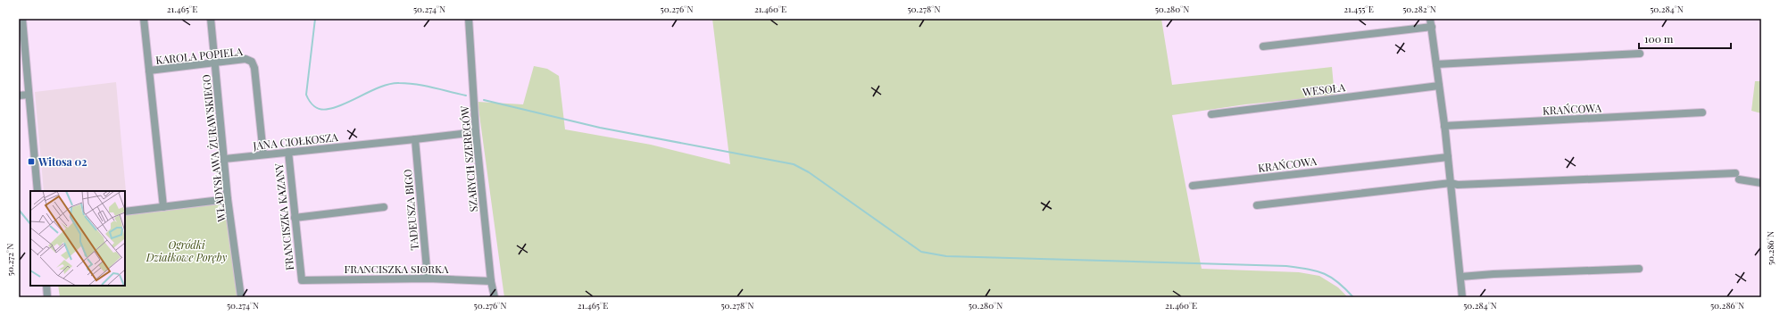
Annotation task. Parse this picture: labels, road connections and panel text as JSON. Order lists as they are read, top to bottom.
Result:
{
  "streets": {
    "street": [
      "KAROLA POPIELA",
      "WESOŁA",
      "KRAŃCOWA",
      "JANA CIOŁKOSZA",
      "WŁADYSŁAWA ŻURAWSKIEGO",
      "SZARYCH SZEREGÓW",
      "TADEUSZA BIGO",
      "FRANCISZKA KAZANY",
      "FRANCISZKA SIORKA"
    ]
  },
  "crossings": [
    ["KAROLA POPIELA", "JANA CIOŁKOSZA"],
    ["KAROLA POPIELA", "WŁADYSŁAWA ŻURAWSKIEGO"],
    ["JANA CIOŁKOSZA", "WŁADYSŁAWA ŻURAWSKIEGO"],
    ["JANA CIOŁKOSZA", "SZARYCH SZEREGÓW"],
    ["JANA CIOŁKOSZA", "TADEUSZA BIGO"],
    ["JANA CIOŁKOSZA", "FRANCISZKA KAZANY"],
    ["SZARYCH SZEREGÓW", "FRANCISZKA SIORKA"],
    ["TADEUSZA BIGO", "FRANCISZKA SIORKA"],
    ["FRANCISZKA KAZANY", "FRANCISZKA SIORKA"]
  ],
  "parks": ["Ogródki Działkowe Poręby"],
  "places": {
    "transit": ["Witosa 02"]
  },
  "scale_bar": "100 m",
  "coordinates": [
    "21.465°E",
    "50.274°N",
    "50.276°N",
    "21.460°E",
    "50.278°N",
    "50.280°N",
    "21.455°E",
    "50.282°N",
    "50.284°N",
    "50.286°N",
    "50.272°N"
  ]
}
